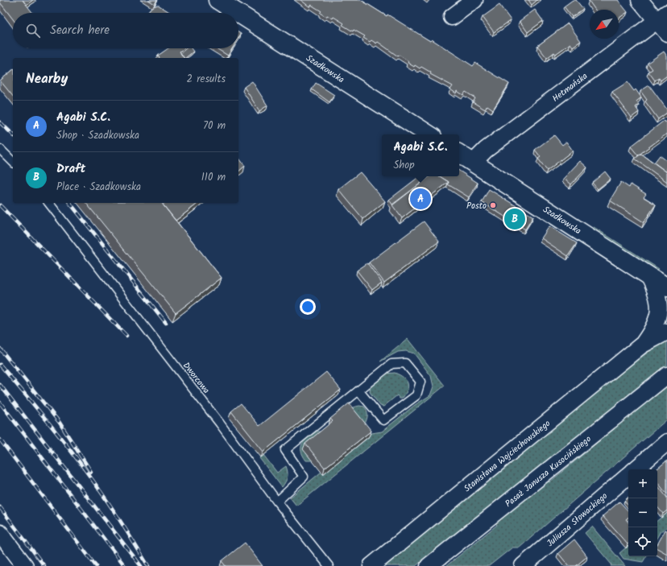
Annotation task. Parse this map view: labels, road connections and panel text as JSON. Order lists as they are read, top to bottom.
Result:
{
  "streets": {
    "street": [
      "Szadkowska",
      "Hetmańska",
      "Stanisława Wojciechowskiego",
      "Pasaż Janusza Kusocińskiego",
      "Juliusza Słowackiego"
    ],
    "lane": ["Dworcowa"]
  },
  "crossings": [
    ["Szadkowska", "Hetmańska"],
    ["Szadkowska", "Stanisława Wojciechowskiego"]
  ],
  "places": ["Posto"],
  "north": "bottom left",
  "page": {
    "search": "Search here",
    "heading": ["Nearby", "2 results"],
    "list": [
      {
        "mark": "A",
        "name": "Agabi S.C.",
        "note": "Shop · Szadkowska",
        "value": "70 m"
      },
      {
        "mark": "B",
        "name": "Draft",
        "note": "Place · Szadkowska",
        "value": "110 m"
      }
    ],
    "popup": ["Agabi S.C.", "Shop"],
    "pins": ["A", "B"],
    "map_buttons": ["+", "−"]
  }
}
